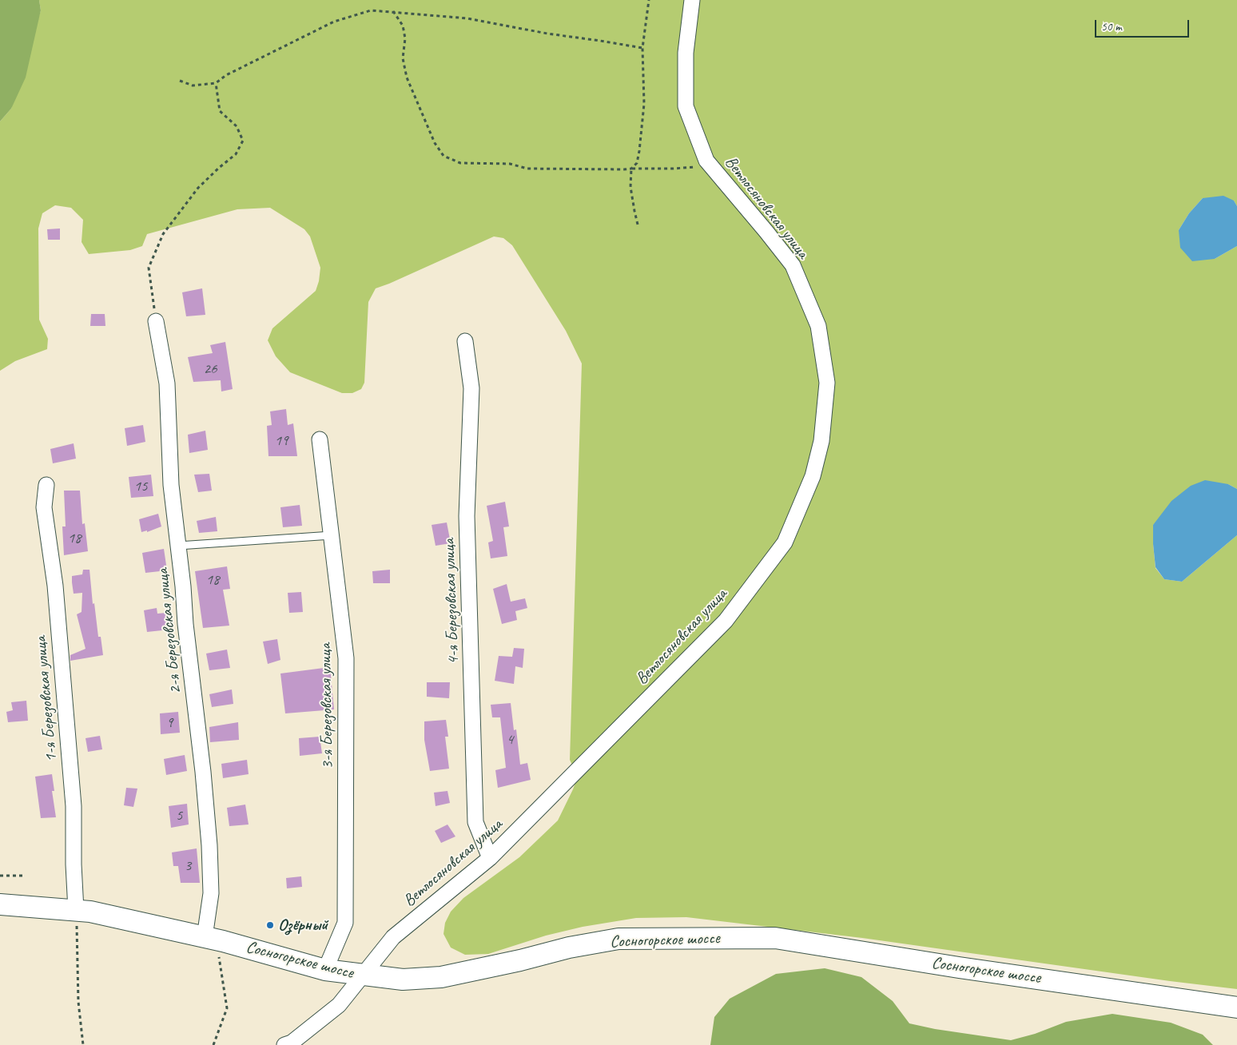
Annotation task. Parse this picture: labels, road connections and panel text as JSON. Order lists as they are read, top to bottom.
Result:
{
  "streets": {
    "main road": ["Сосногорское шоссе"],
    "street": [
      "Ветлосяновская улица",
      "4-я Березовская улица",
      "2-я Березовская улица",
      "1-я Березовская улица",
      "3-я Березовская улица"
    ]
  },
  "crossings": [
    ["Ветлосяновская улица", "4-я Березовская улица"],
    ["Ветлосяновская улица", "Сосногорское шоссе"],
    ["2-я Березовская улица", "Сосногорское шоссе"],
    ["1-я Березовская улица", "Сосногорское шоссе"],
    ["3-я Березовская улица", "Сосногорское шоссе"]
  ],
  "places": ["Озёрный"],
  "house_numbers": [
    "26",
    "19",
    "15",
    "18",
    "18",
    "9",
    "4",
    "5",
    "3"
  ],
  "scale_bar": "50 m"
}
